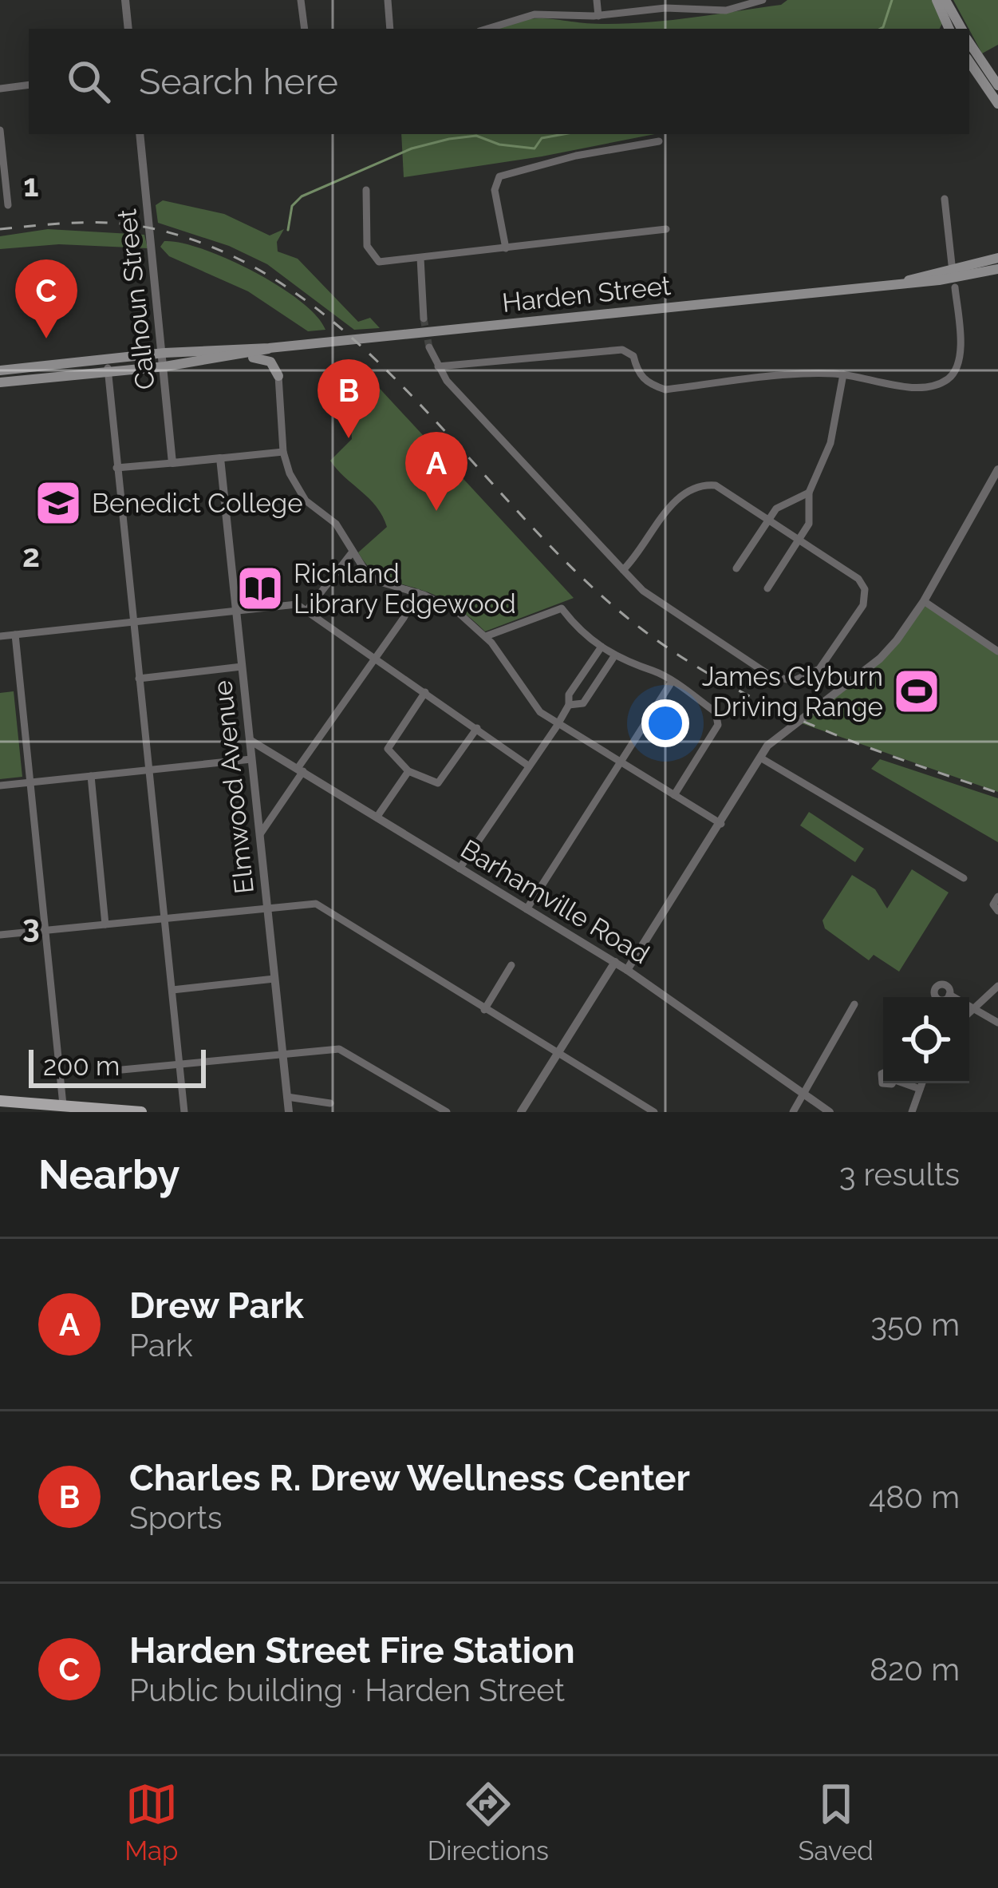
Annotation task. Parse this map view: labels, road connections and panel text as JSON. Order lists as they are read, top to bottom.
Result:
{
  "streets": {
    "main road": ["Harden Street"],
    "street": ["Calhoun Street", "Elmwood Avenue", "Barhamville Road"]
  },
  "crossings": [
    ["Harden Street", "Calhoun Street"],
    ["Elmwood Avenue", "Barhamville Road"]
  ],
  "places": {
    "school or university": ["Benedict College"],
    "library": ["Richland Library Edgewood"],
    "sports": ["James Clyburn Driving Range"]
  },
  "scale_bar": "200 m",
  "page": {
    "search": "Search here",
    "pins": ["C", "B", "A"],
    "scale": "200 m",
    "heading": ["Nearby", "3 results"],
    "list": [
      {
        "mark": "A",
        "name": "Drew Park",
        "note": "Park",
        "value": "350 m"
      },
      {
        "mark": "B",
        "name": "Charles R. Drew Wellness Center",
        "note": "Sports",
        "value": "480 m"
      },
      {
        "mark": "C",
        "name": "Harden Street Fire Station",
        "note": "Public building · Harden Street",
        "value": "820 m"
      }
    ],
    "nav": ["Map", "Directions", "Saved"]
  },
  "grid": {
    "rows": ["1", "2", "3"]
  }
}
